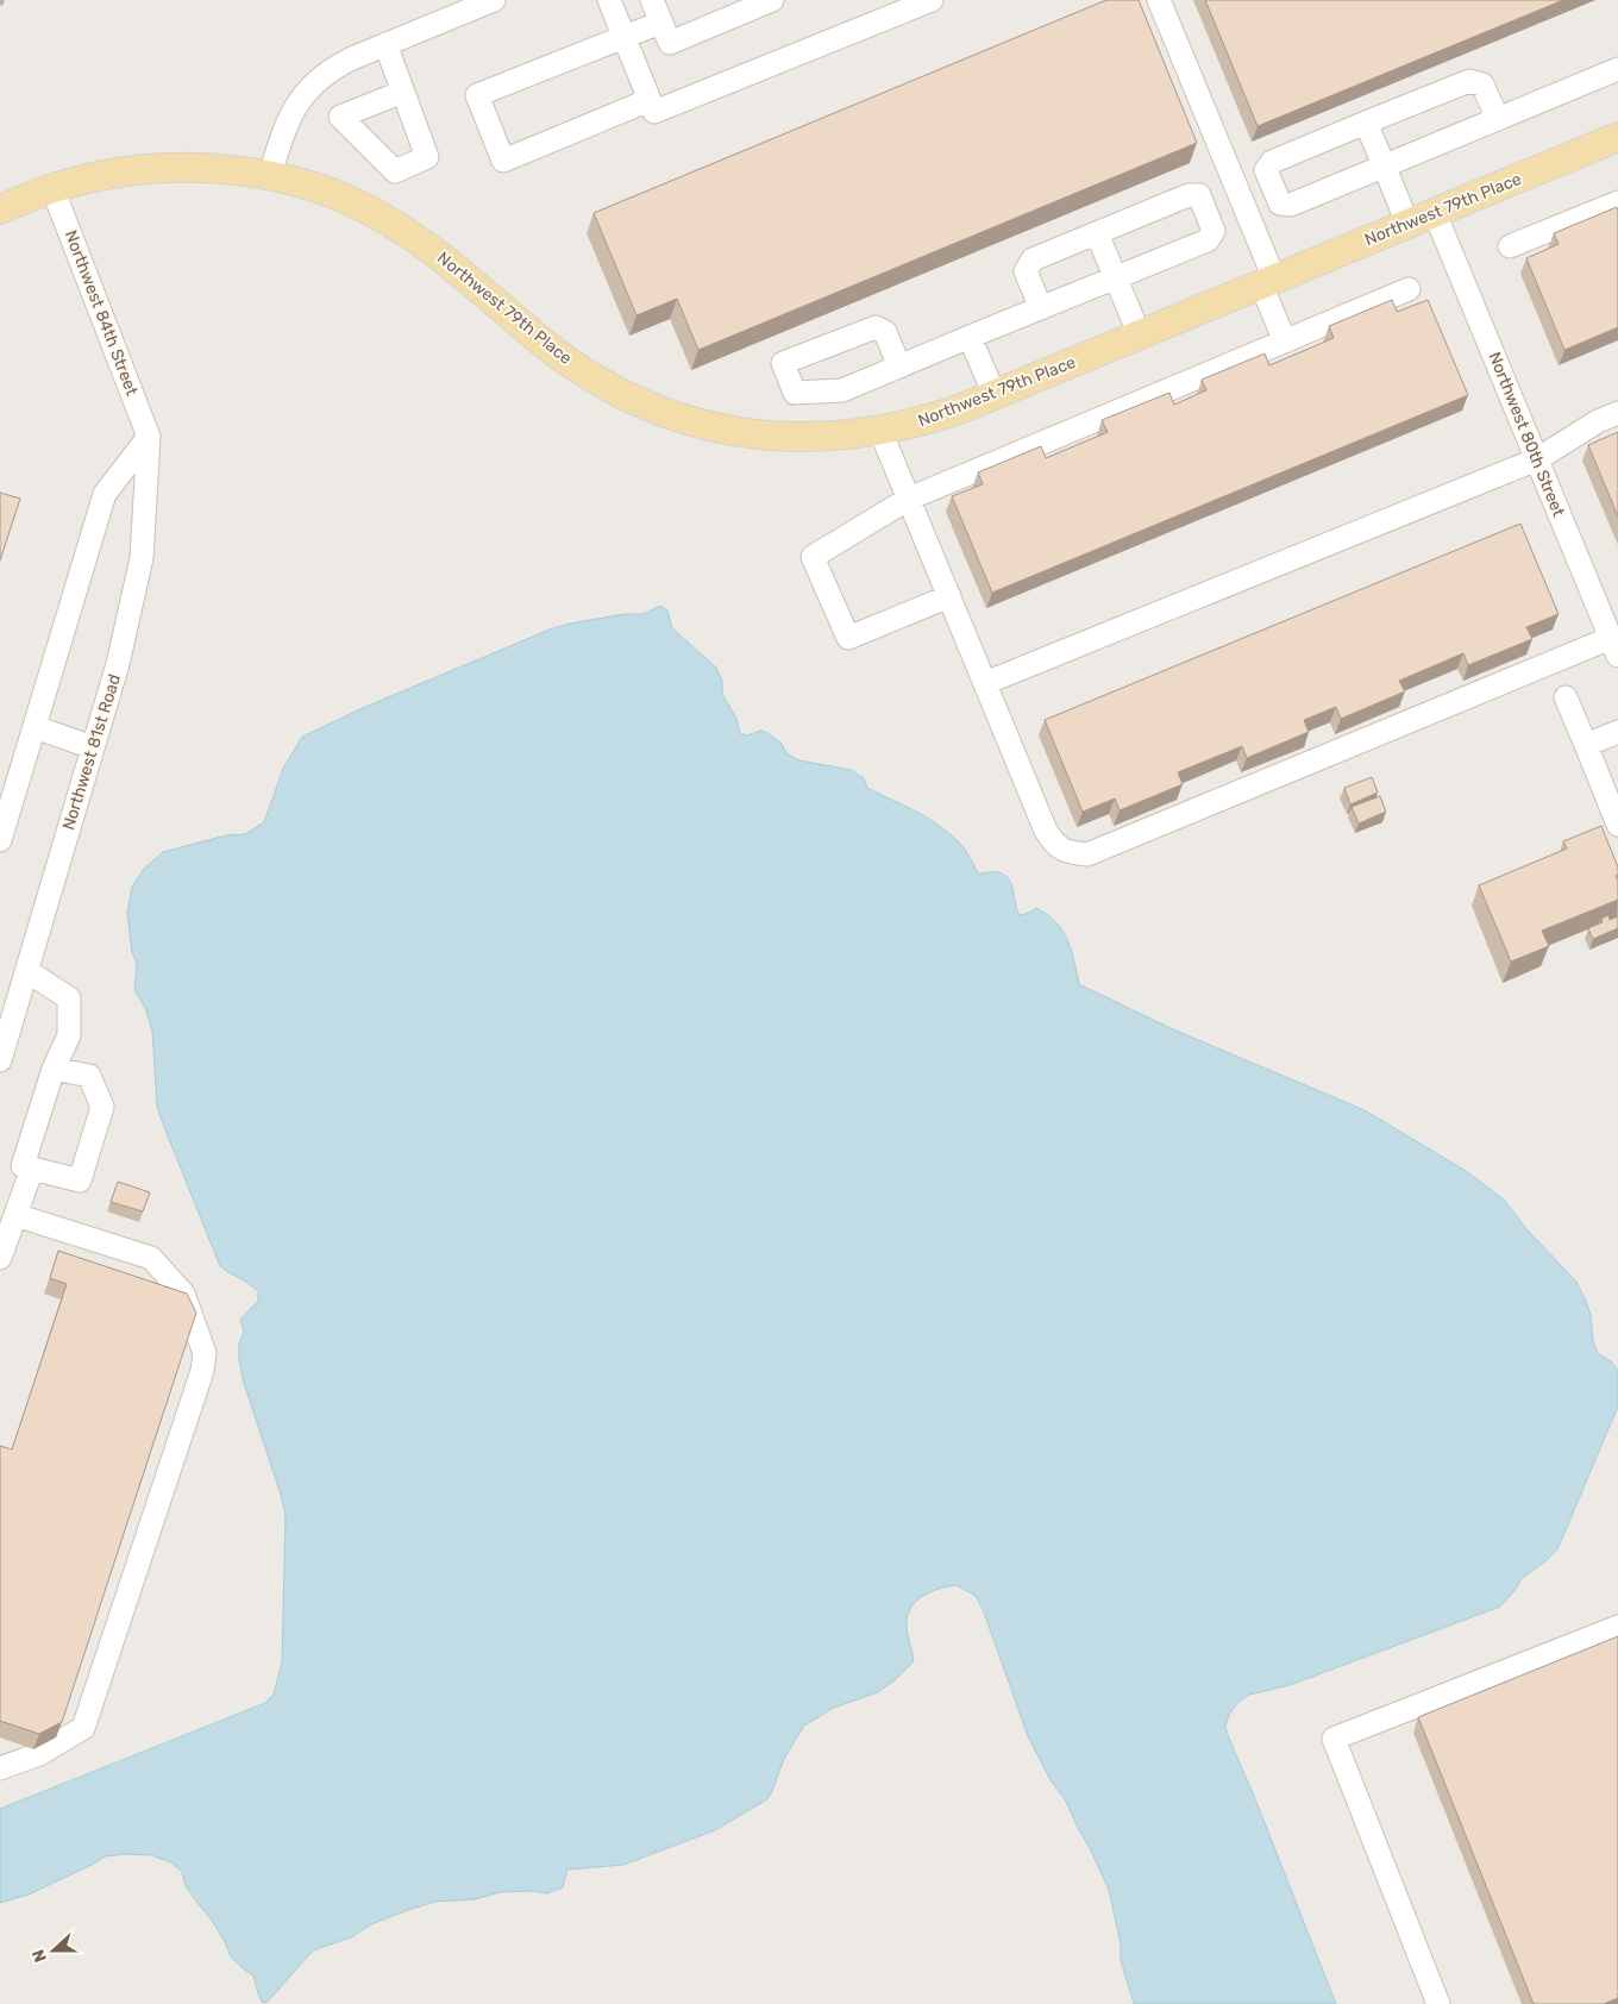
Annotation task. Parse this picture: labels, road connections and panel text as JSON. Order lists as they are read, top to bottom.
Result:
{
  "streets": {
    "main road": ["Northwest 79th Place"],
    "street": ["Northwest 84th Street", "Northwest 80th Street", "Northwest 81st Road"]
  },
  "crossings": [
    ["Northwest 79th Place", "Northwest 84th Street"],
    ["Northwest 79th Place", "Northwest 80th Street"],
    ["Northwest 84th Street", "Northwest 81st Road"]
  ],
  "north": "left"
}
